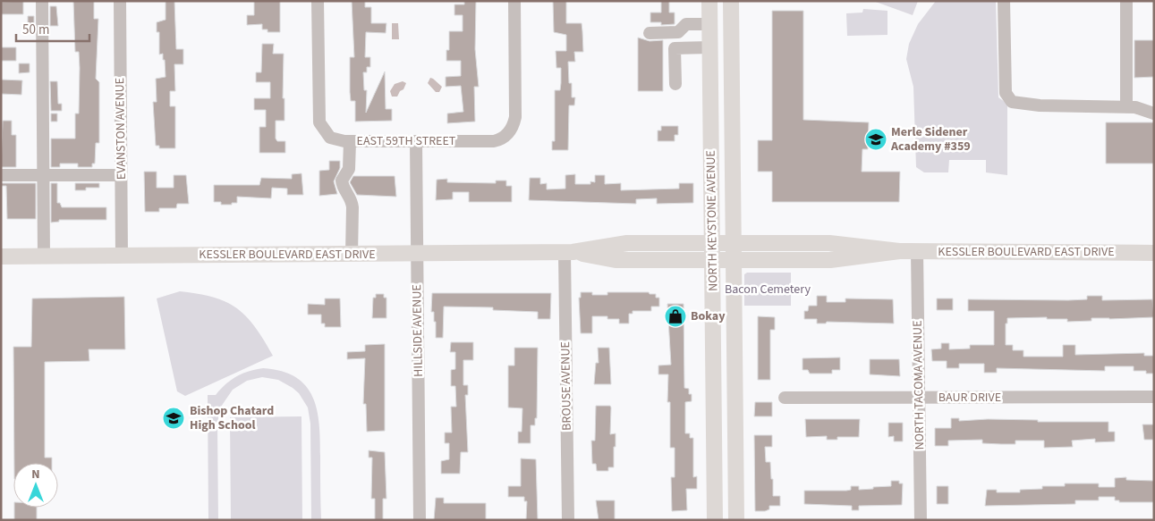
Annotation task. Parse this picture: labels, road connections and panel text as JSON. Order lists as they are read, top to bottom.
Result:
{
  "streets": {
    "main road": ["NORTH KEYSTONE AVENUE", "KESSLER BOULEVARD EAST DRIVE"],
    "street": [
      "EVANSTON AVENUE",
      "EAST 59TH STREET",
      "HILLSIDE AVENUE",
      "NORTH TACOMA AVENUE",
      "BROUSE AVENUE",
      "BAUR DRIVE"
    ]
  },
  "crossings": [
    ["EVANSTON AVENUE", "KESSLER BOULEVARD EAST DRIVE"],
    ["EAST 59TH STREET", "HILLSIDE AVENUE"],
    ["NORTH KEYSTONE AVENUE", "KESSLER BOULEVARD EAST DRIVE"],
    ["KESSLER BOULEVARD EAST DRIVE", "HILLSIDE AVENUE"],
    ["KESSLER BOULEVARD EAST DRIVE", "NORTH TACOMA AVENUE"],
    ["KESSLER BOULEVARD EAST DRIVE", "BROUSE AVENUE"],
    ["NORTH TACOMA AVENUE", "BAUR DRIVE"]
  ],
  "parks": ["Bacon Cemetery"],
  "places": {
    "school or university": ["Merle Sidener Academy #359", "Bishop Chatard High School"],
    "shop": ["Bokay"]
  },
  "scale_bar": "50 m",
  "north": "top"
}
